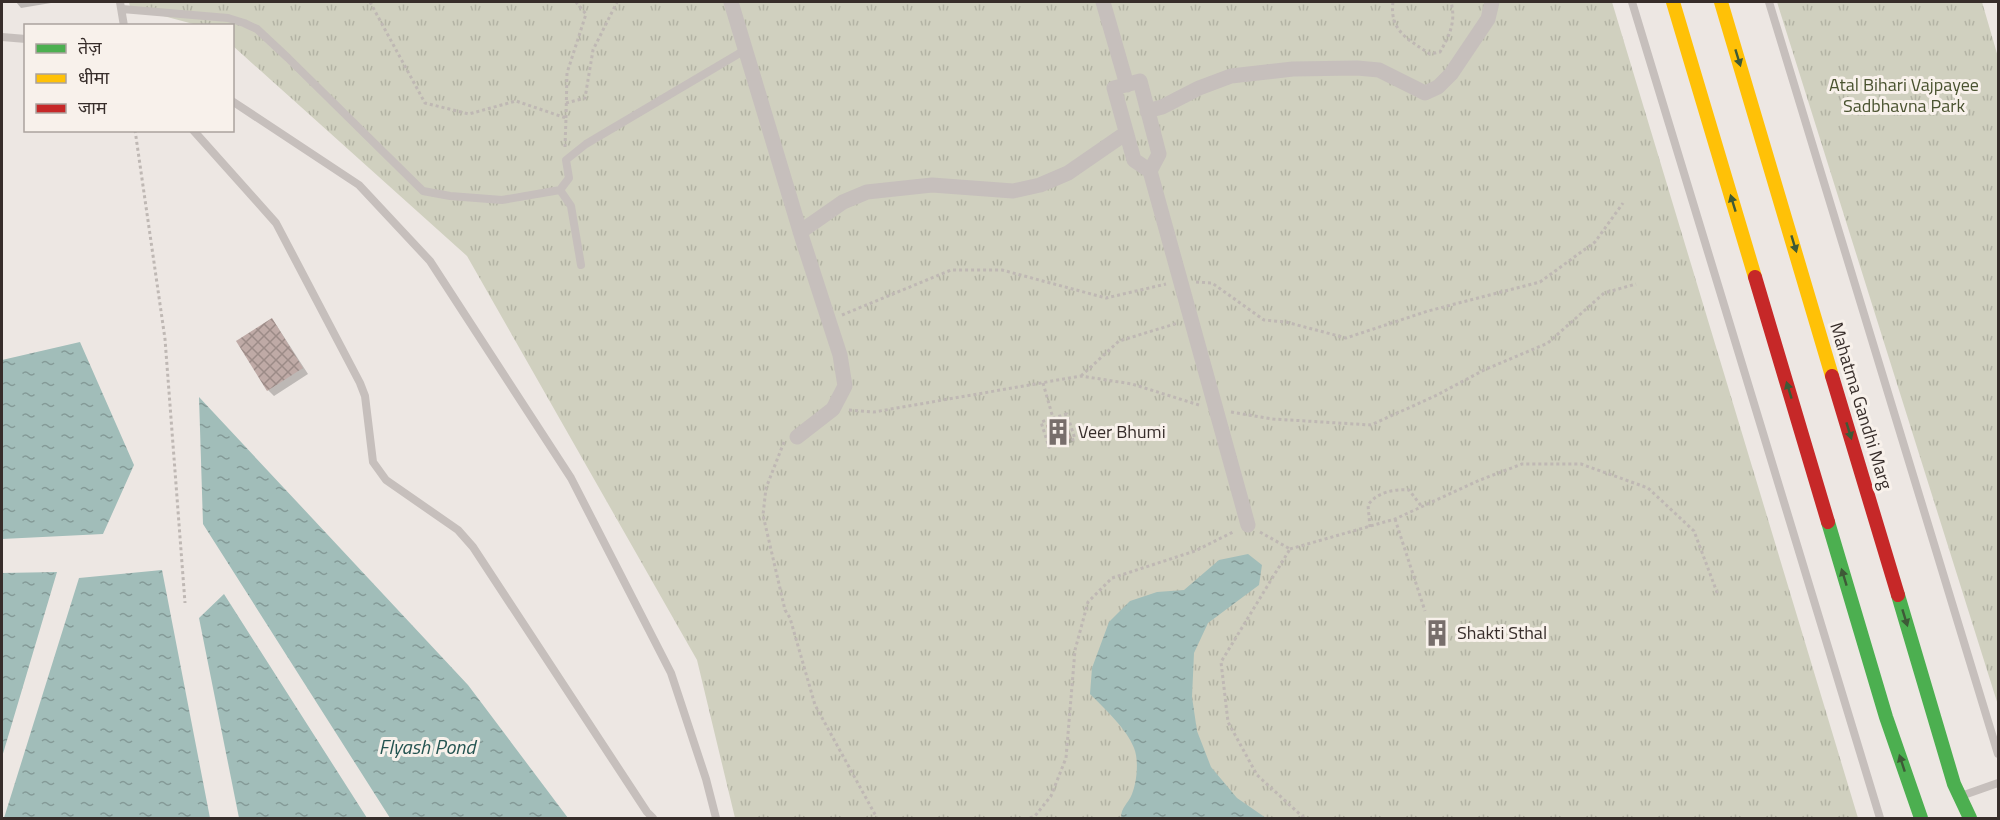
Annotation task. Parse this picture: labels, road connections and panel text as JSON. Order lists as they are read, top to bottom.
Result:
{
  "streets": {
    "main road": ["Mahatma Gandhi Marg"]
  },
  "water": ["Flyash Pond"],
  "parks": ["Atal Bihari Vajpayee Sadbhavna Park"],
  "places": {
    "building": ["Veer Bhumi", "Shakti Sthal"]
  },
  "legend": ["तेज़", "धीमा", "जाम"]
}
